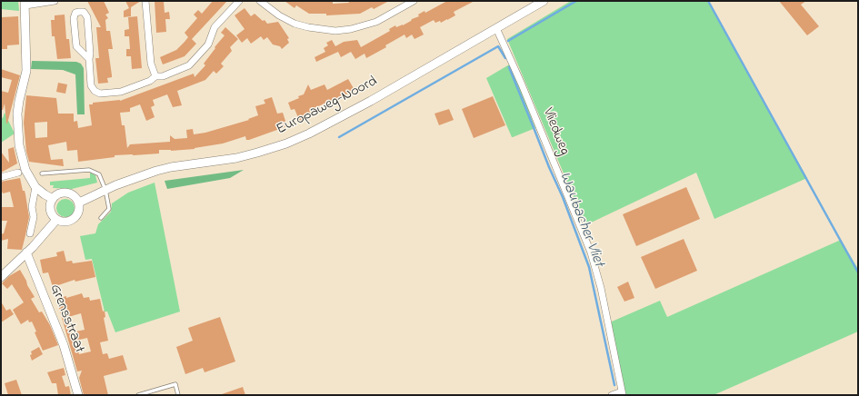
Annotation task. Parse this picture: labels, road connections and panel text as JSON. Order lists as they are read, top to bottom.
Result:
{
  "streets": {
    "street": ["Europaweg-Noord", "Vliedweg", "Grensstraat"]
  },
  "crossings": [
    ["Europaweg-Noord", "Vliedweg"]
  ],
  "water": ["Waubacher Vliet"]
}
